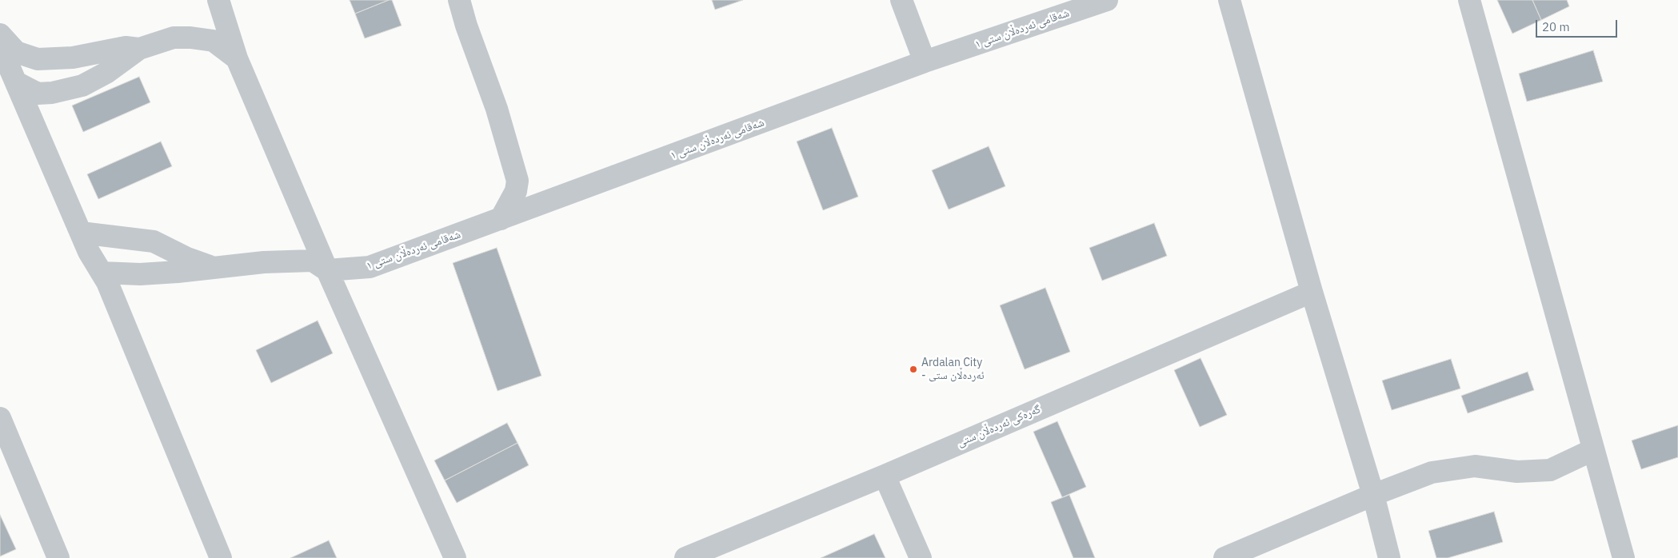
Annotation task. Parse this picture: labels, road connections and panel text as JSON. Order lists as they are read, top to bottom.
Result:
{
  "streets": {
    "street": ["شەقامی ئەردەڵان ستی ١", "گەرەکی ئەردەڵان ستی"]
  },
  "places": ["Ardalan City - ئەردەڵان ستی"],
  "scale_bar": "20 m"
}
